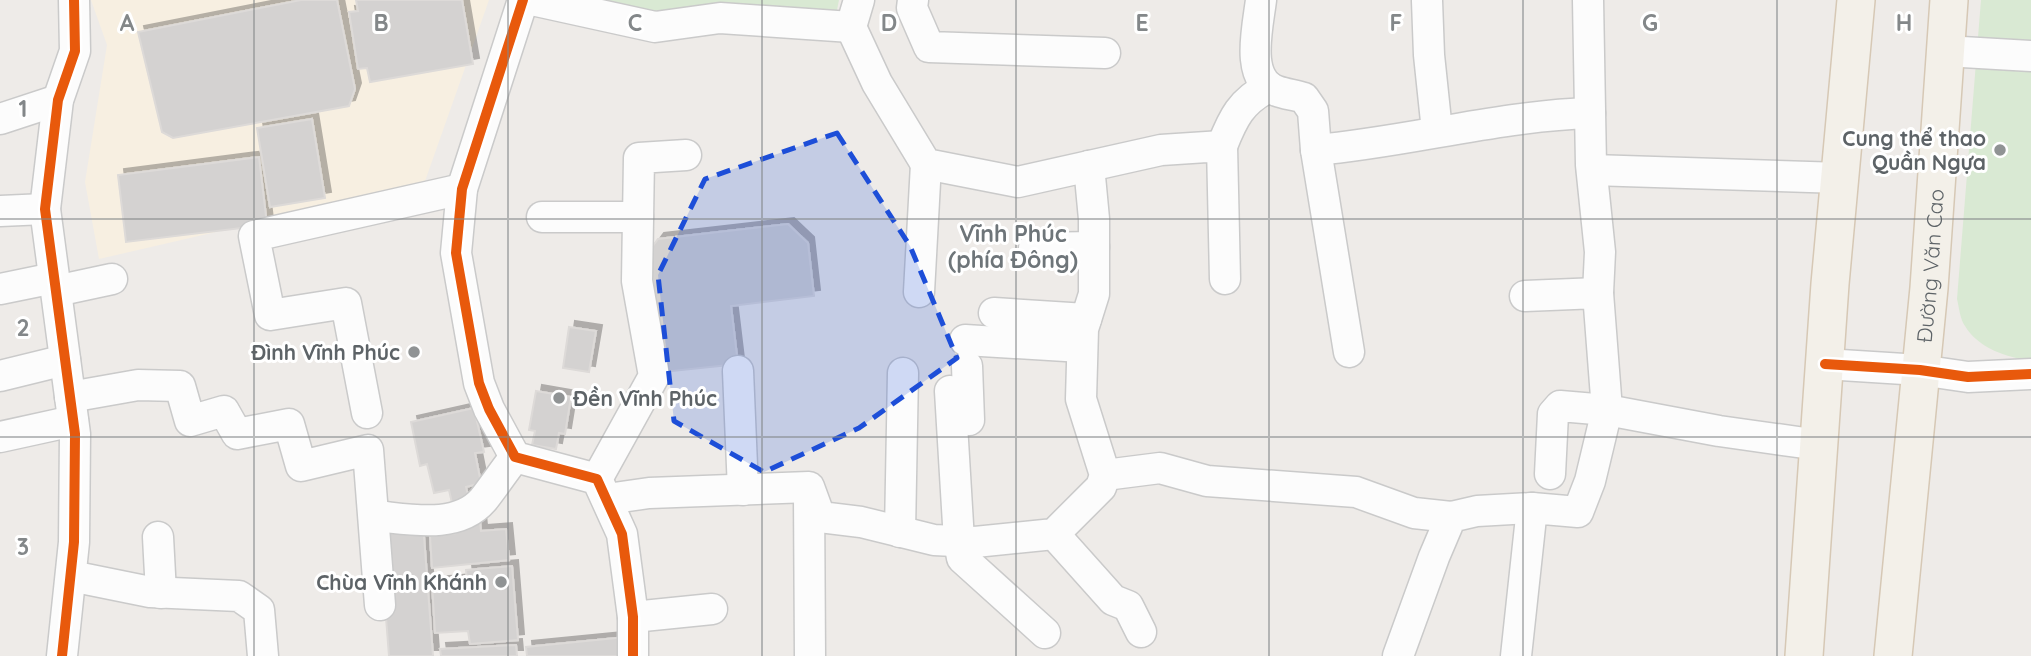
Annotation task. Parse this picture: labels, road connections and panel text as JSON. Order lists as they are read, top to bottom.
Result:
{
  "streets": {
    "main road": ["Đường Văn Cao"]
  },
  "districts": ["Vĩnh Phúc (phía Đông)"],
  "places": [
    "Cung thể thao Quần Ngựa",
    "Đình Vĩnh Phúc",
    "Đền Vĩnh Phúc",
    "Chùa Vĩnh Khánh"
  ],
  "grid": {
    "columns": [
      "A",
      "B",
      "C",
      "D",
      "E",
      "F",
      "G",
      "H"
    ],
    "rows": ["1", "2", "3"]
  }
}
